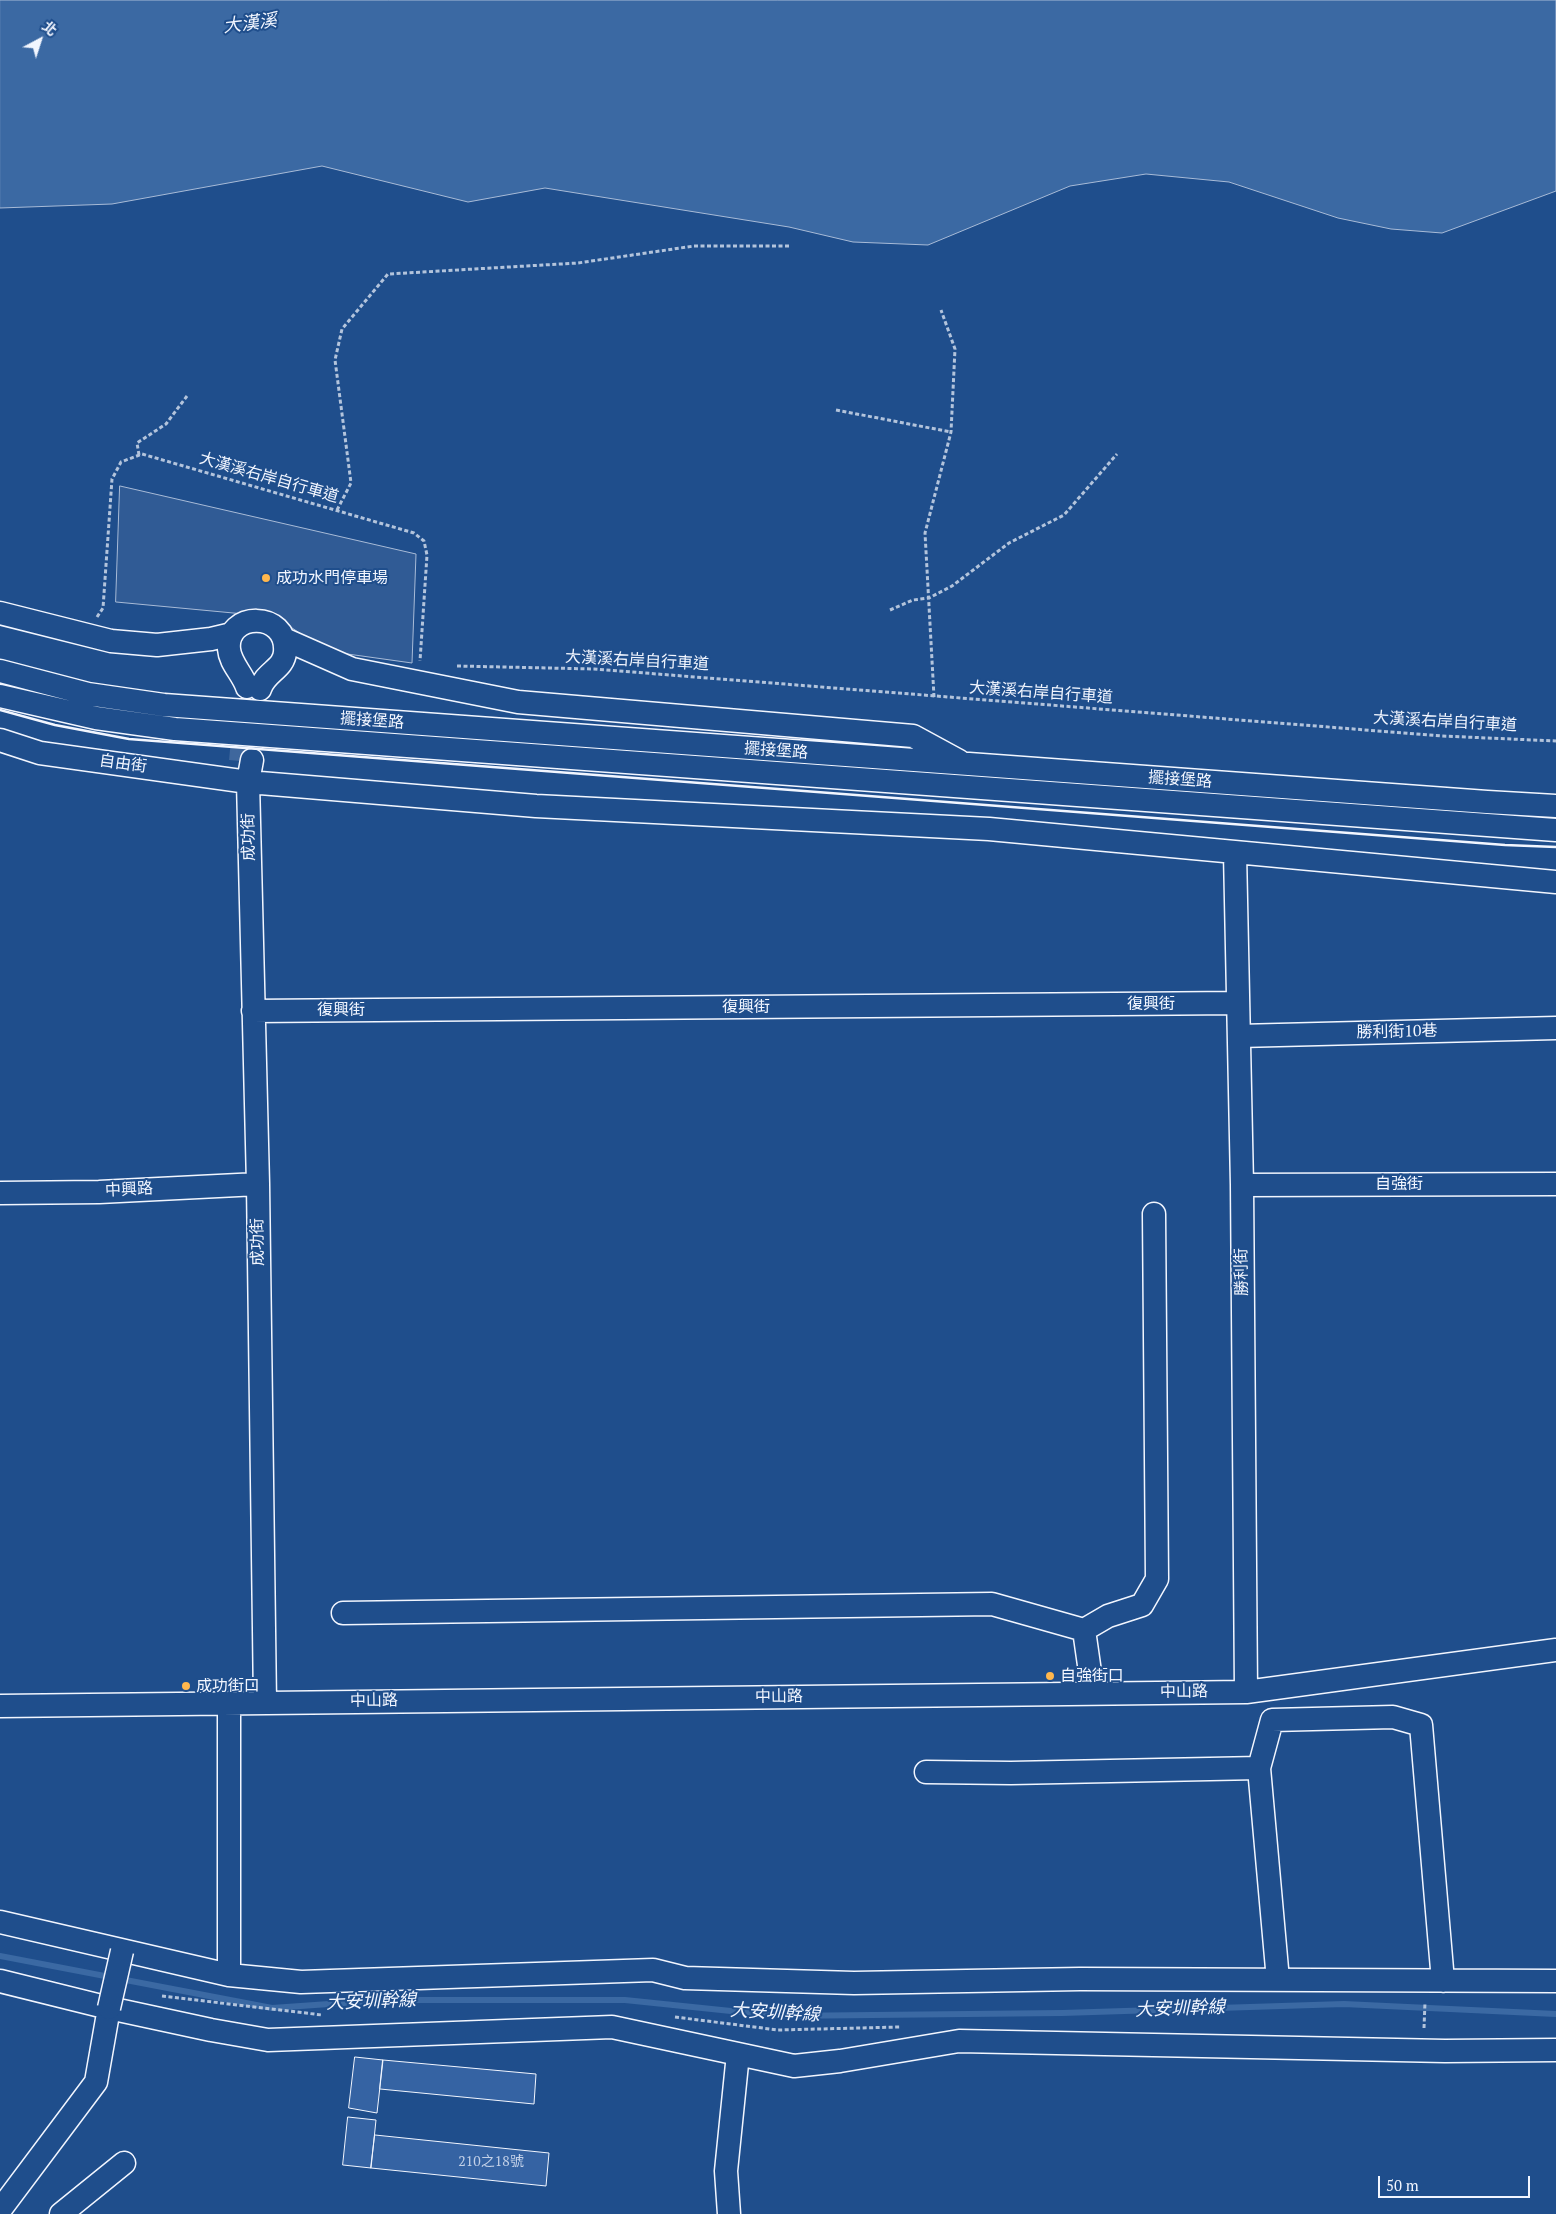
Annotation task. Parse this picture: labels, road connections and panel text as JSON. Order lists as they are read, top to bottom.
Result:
{
  "streets": {
    "street": [
      "擺接堡路",
      "自由街",
      "成功街",
      "復興街",
      "勝利街10巷",
      "自強街",
      "中興路",
      "勝利街",
      "中山路"
    ],
    "path": ["大漢溪右岸自行車道"]
  },
  "crossings": [
    ["自由街", "成功街"],
    ["自由街", "勝利街"],
    ["成功街", "復興街"],
    ["成功街", "中興路"],
    ["成功街", "中山路"],
    ["復興街", "勝利街"],
    ["勝利街10巷", "勝利街"],
    ["自強街", "勝利街"],
    ["勝利街", "中山路"]
  ],
  "water": ["大漢溪", "大安圳幹線"],
  "places": ["成功水門停車場", "自強街口", "成功街口"],
  "house_numbers": ["210之18號"],
  "scale_bar": "50 m",
  "north": "top right"
}
